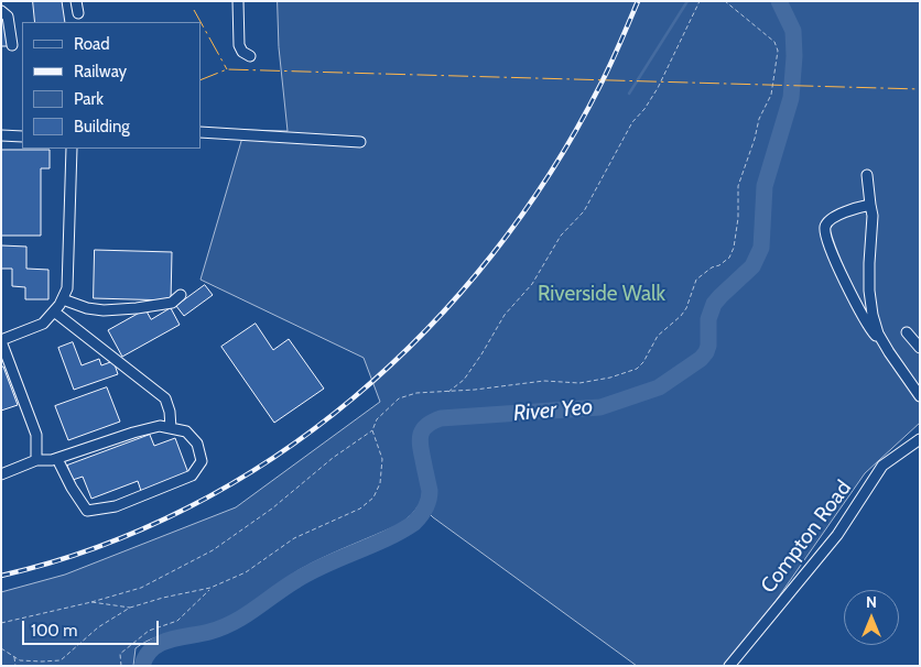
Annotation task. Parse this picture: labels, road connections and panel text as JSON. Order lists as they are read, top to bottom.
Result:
{
  "streets": {
    "street": ["Compton Road"]
  },
  "water": ["River Yeo"],
  "parks": ["Riverside Walk"],
  "legend": [
    "Road",
    "Railway",
    "Park",
    "Building"
  ],
  "scale_bar": "100 m",
  "north": "top"
}
